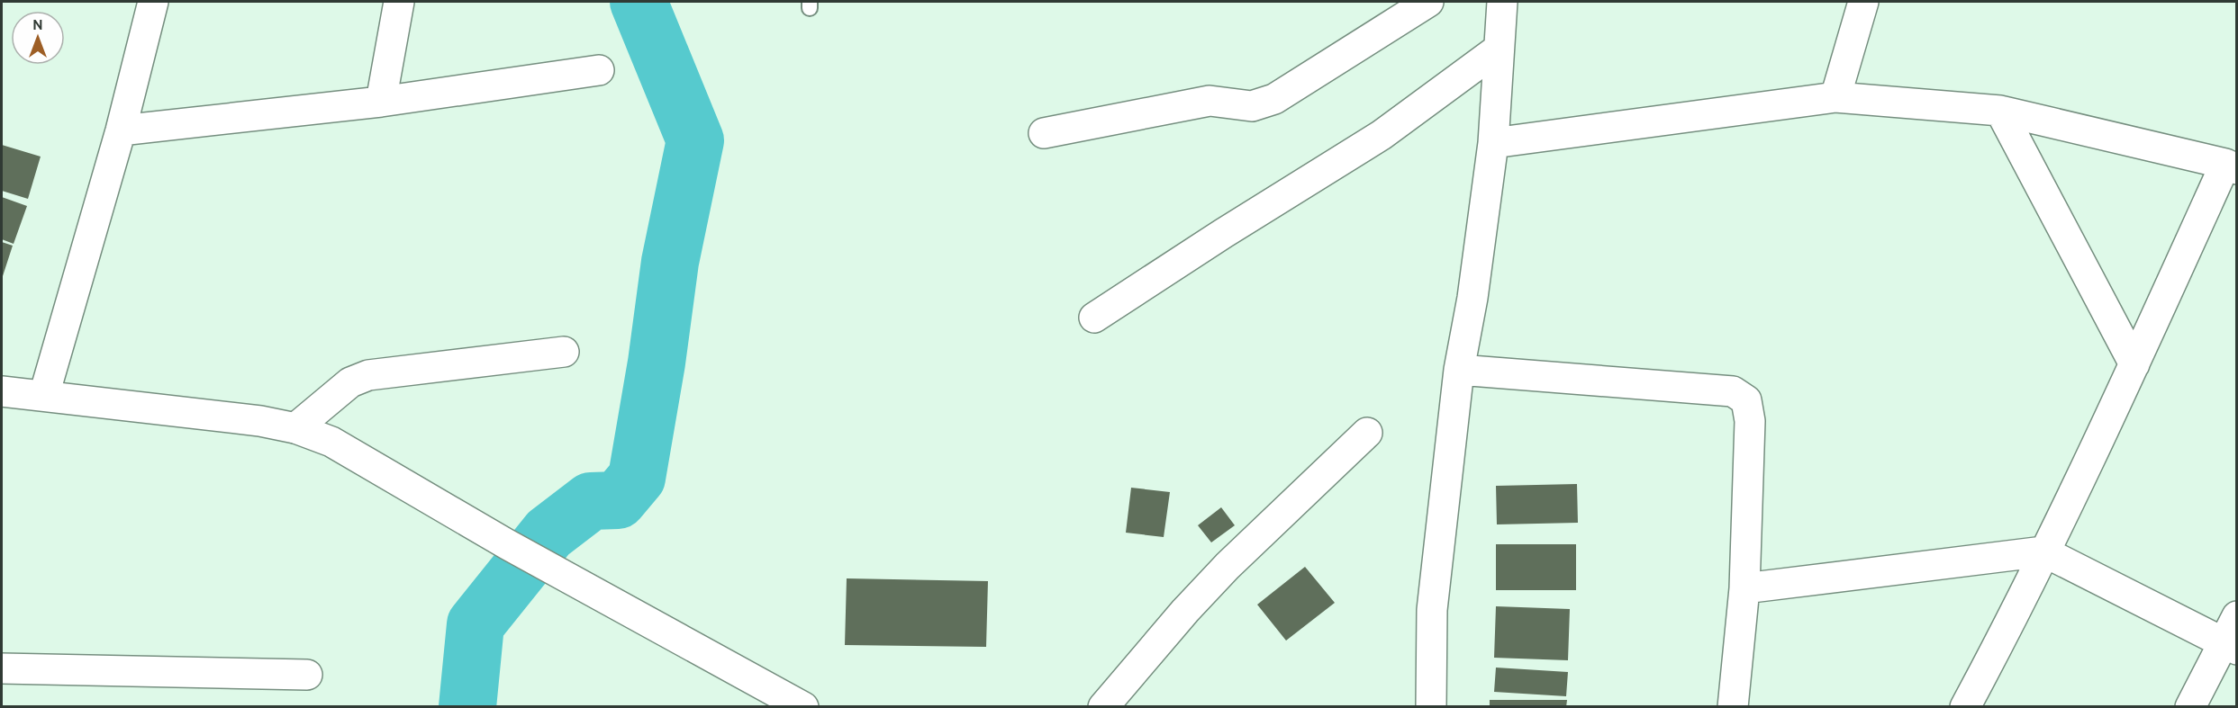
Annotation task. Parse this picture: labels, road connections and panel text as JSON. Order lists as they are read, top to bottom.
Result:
{
  "north": "top"
}
